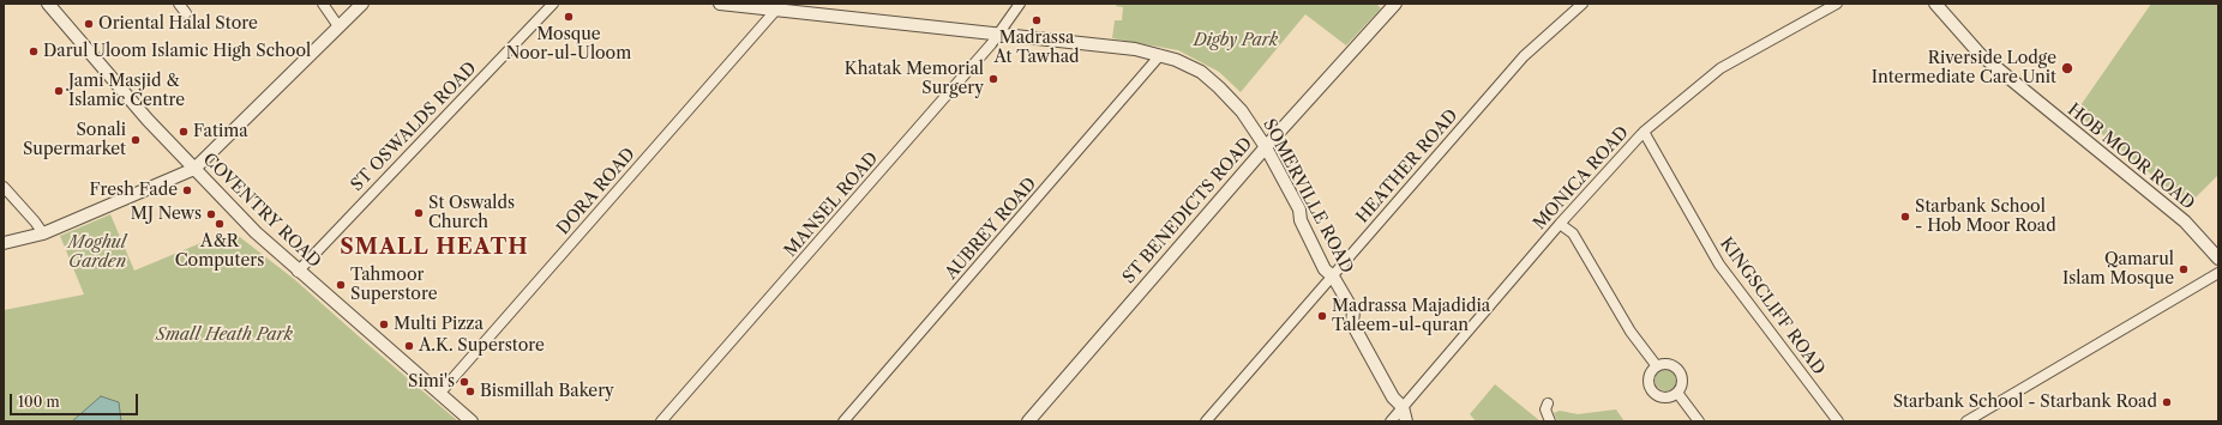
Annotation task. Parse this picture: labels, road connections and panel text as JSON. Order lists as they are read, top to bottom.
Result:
{
  "streets": {
    "street": [
      "ST OSWALDS ROAD",
      "HOB MOOR ROAD",
      "HEATHER ROAD",
      "MONICA ROAD",
      "DORA ROAD",
      "SOMERVILLE ROAD",
      "MANSEL ROAD",
      "COVENTRY ROAD",
      "ST BENEDICTS ROAD",
      "AUBREY ROAD",
      "KINGSCLIFF ROAD"
    ]
  },
  "crossings": [
    ["ST OSWALDS ROAD", "COVENTRY ROAD"],
    ["HEATHER ROAD", "SOMERVILLE ROAD"],
    ["MONICA ROAD", "SOMERVILLE ROAD"],
    ["MONICA ROAD", "KINGSCLIFF ROAD"],
    ["DORA ROAD", "SOMERVILLE ROAD"],
    ["DORA ROAD", "COVENTRY ROAD"],
    ["SOMERVILLE ROAD", "MANSEL ROAD"],
    ["SOMERVILLE ROAD", "ST BENEDICTS ROAD"],
    ["SOMERVILLE ROAD", "AUBREY ROAD"]
  ],
  "districts": ["SMALL HEATH"],
  "parks": ["Digby Park", "Moghul Garden", "Small Heath Park"],
  "places": [
    "Mosque Noor-ul-Uloom",
    "Madrassa At Tawhad",
    "Oriental Halal Store",
    "Darul Uloom Islamic High School",
    "Riverside Lodge Intermediate Care Unit",
    "Khatak Memorial Surgery",
    "Jami Masjid & Islamic Centre",
    "Fatima",
    "Sonali Supermarket",
    "Fresh Fade",
    "St Oswalds Church",
    "MJ News",
    "Starbank School - Hob Moor Road",
    "A&R Computers",
    "Qamarul Islam Mosque",
    "Tahmoor Superstore",
    "Madrassa Majadidia Taleem-ul-quran",
    "Multi Pizza",
    "A.K. Superstore",
    "Simi's",
    "Bismillah Bakery",
    "Starbank School - Starbank Road"
  ],
  "scale_bar": "100 m"
}
